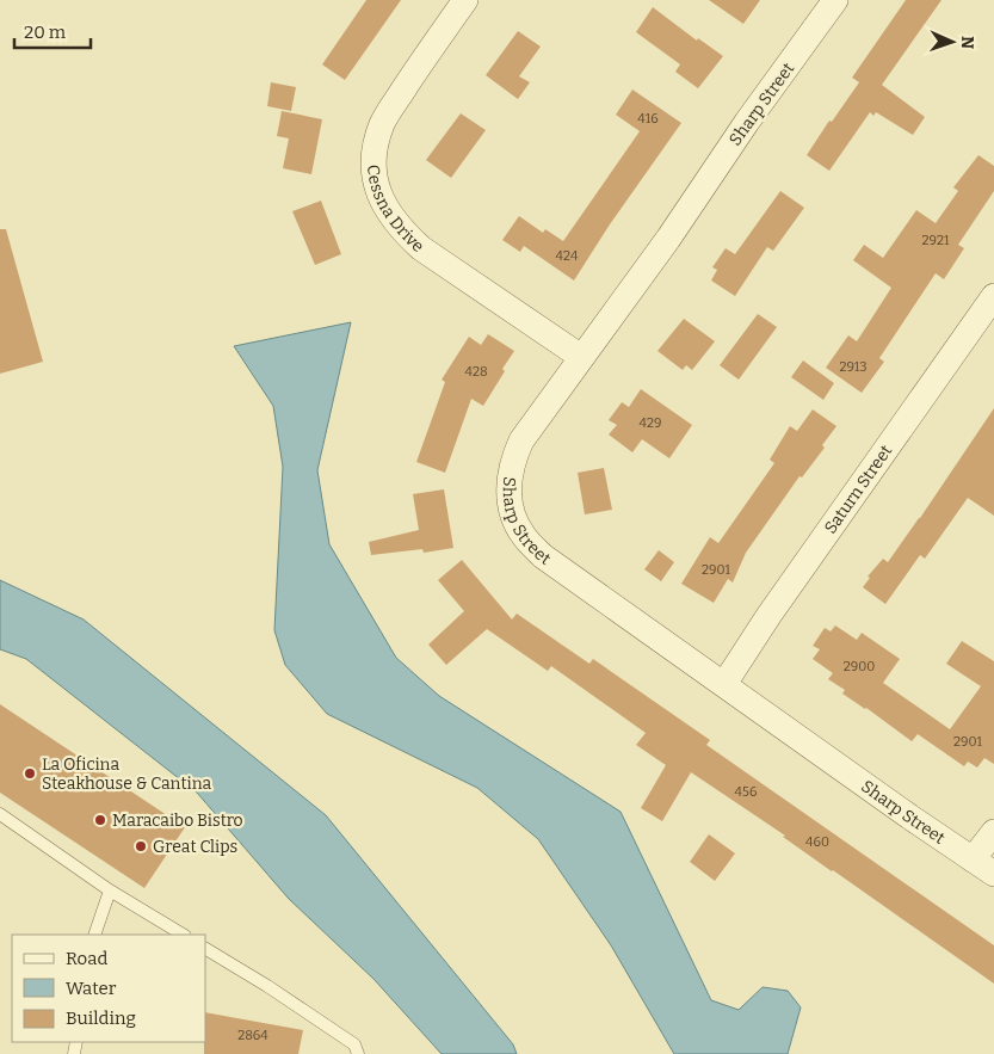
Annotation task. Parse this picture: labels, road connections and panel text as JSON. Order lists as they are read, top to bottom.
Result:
{
  "streets": {
    "street": ["Sharp Street", "Cessna Drive", "Saturn Street"]
  },
  "crossings": [
    ["Sharp Street", "Cessna Drive"],
    ["Sharp Street", "Saturn Street"]
  ],
  "places": ["La Oficina Steakhouse & Cantina", "Maracaibo Bistro", "Great Clips"],
  "house_numbers": [
    "416",
    "2921",
    "424",
    "2913",
    "428",
    "429",
    "2901",
    "2900",
    "2901",
    "456",
    "460",
    "2864"
  ],
  "legend": ["Road", "Water", "Building"],
  "scale_bar": "20 m",
  "north": "right"
}
